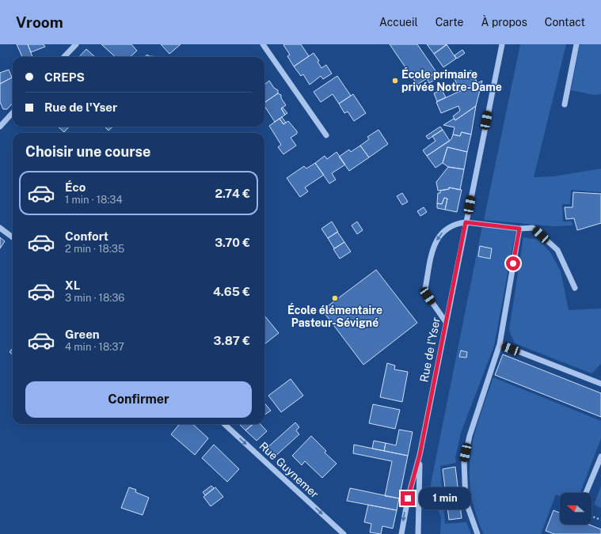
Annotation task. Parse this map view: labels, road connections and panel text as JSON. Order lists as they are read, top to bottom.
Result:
{
  "streets": {
    "street": ["Rue de l'Yser", "Rue Guynemer"]
  },
  "one_way": ["Rue Guynemer"],
  "places": ["École primaire privée Notre-Dame", "École élémentaire Pasteur-Sévigné"],
  "north": "left",
  "page": {
    "header": "Vroom",
    "nav": [
      "Accueil",
      "Carte",
      "À propos",
      "Contact"
    ],
    "banner": ["CREPS", "Rue de l'Yser"],
    "heading": "Choisir une course",
    "list": [
      {
        "name": "Éco",
        "note": "1 min · 18:34",
        "value": "2.74 €"
      },
      {
        "name": "Confort",
        "note": "2 min · 18:35",
        "value": "3.70 €"
      },
      {
        "name": "XL",
        "note": "3 min · 18:36",
        "value": "4.65 €"
      },
      {
        "name": "Green",
        "note": "4 min · 18:37",
        "value": "3.87 €"
      }
    ],
    "buttons": "Confirmer",
    "bubble": "1 min"
  }
}
